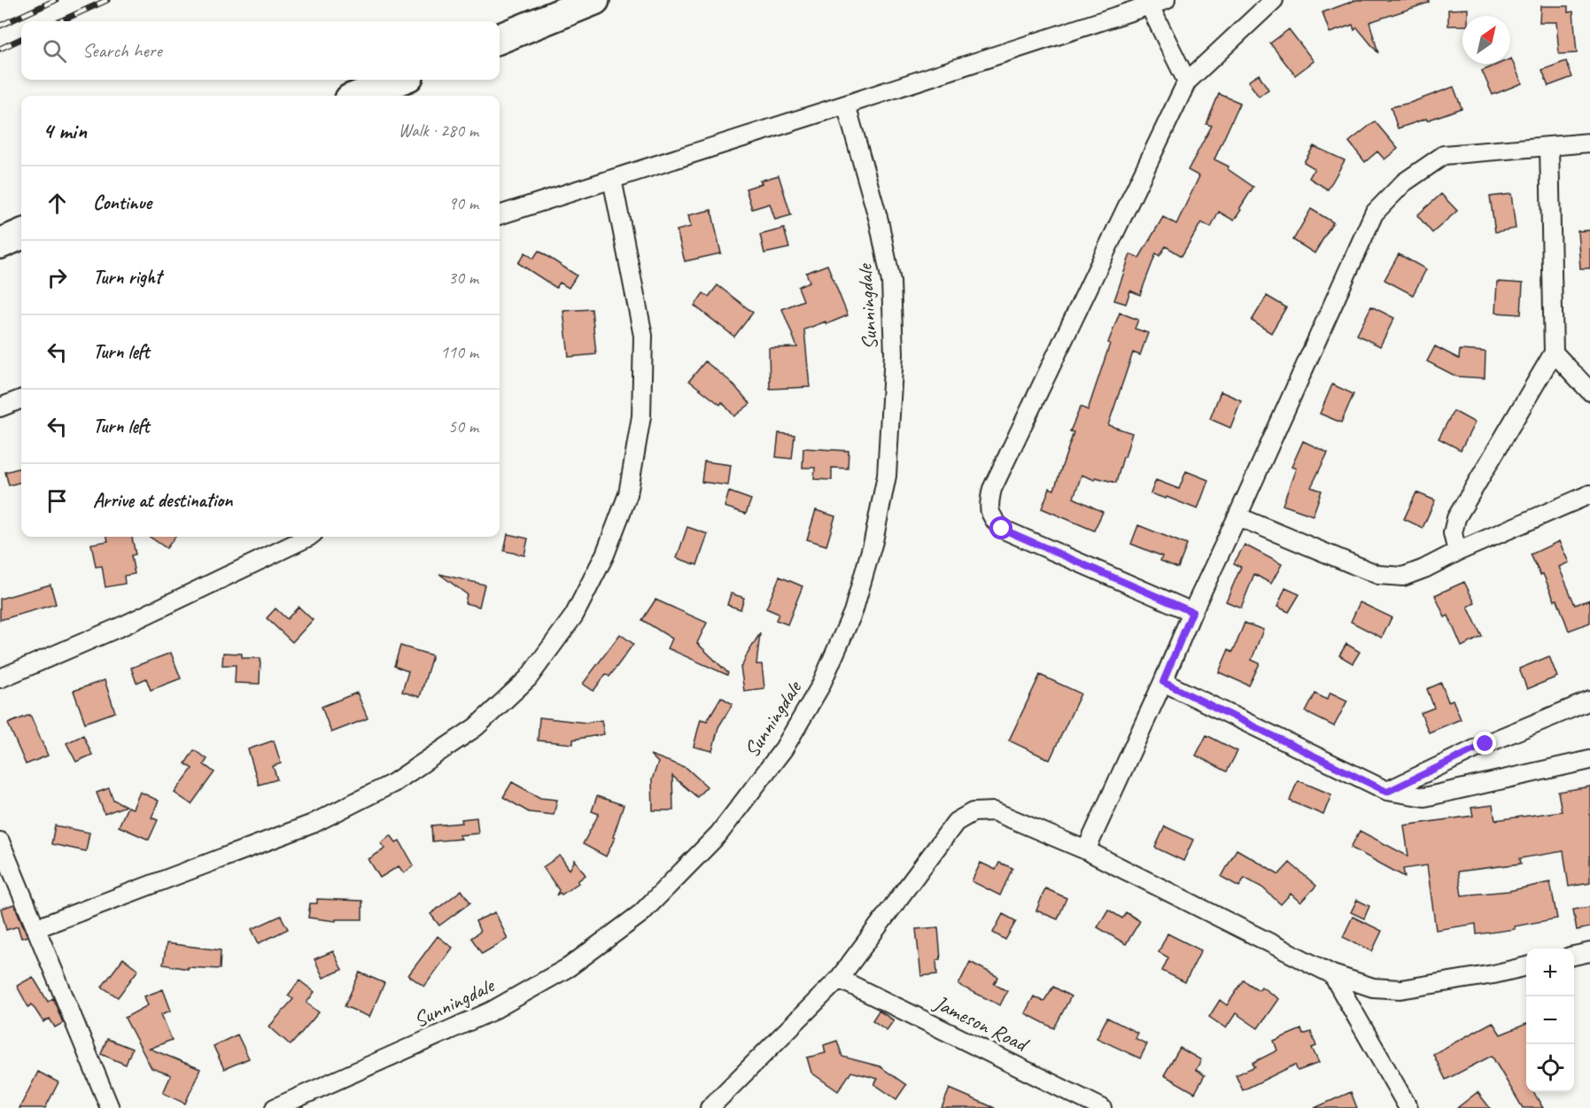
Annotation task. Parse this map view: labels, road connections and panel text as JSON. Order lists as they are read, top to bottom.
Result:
{
  "streets": {
    "street": ["Sunningdale", "Jameson Road"]
  },
  "north": "top right",
  "page": {
    "search": "Search here",
    "heading": ["4 min", "Walk · 280 m"],
    "list": [
      ["Continue", "90 m"],
      ["Turn right", "30 m"],
      ["Turn left", "110 m"],
      ["Turn left", "50 m"],
      "Arrive at destination"
    ],
    "map_buttons": ["+", "−"]
  }
}
